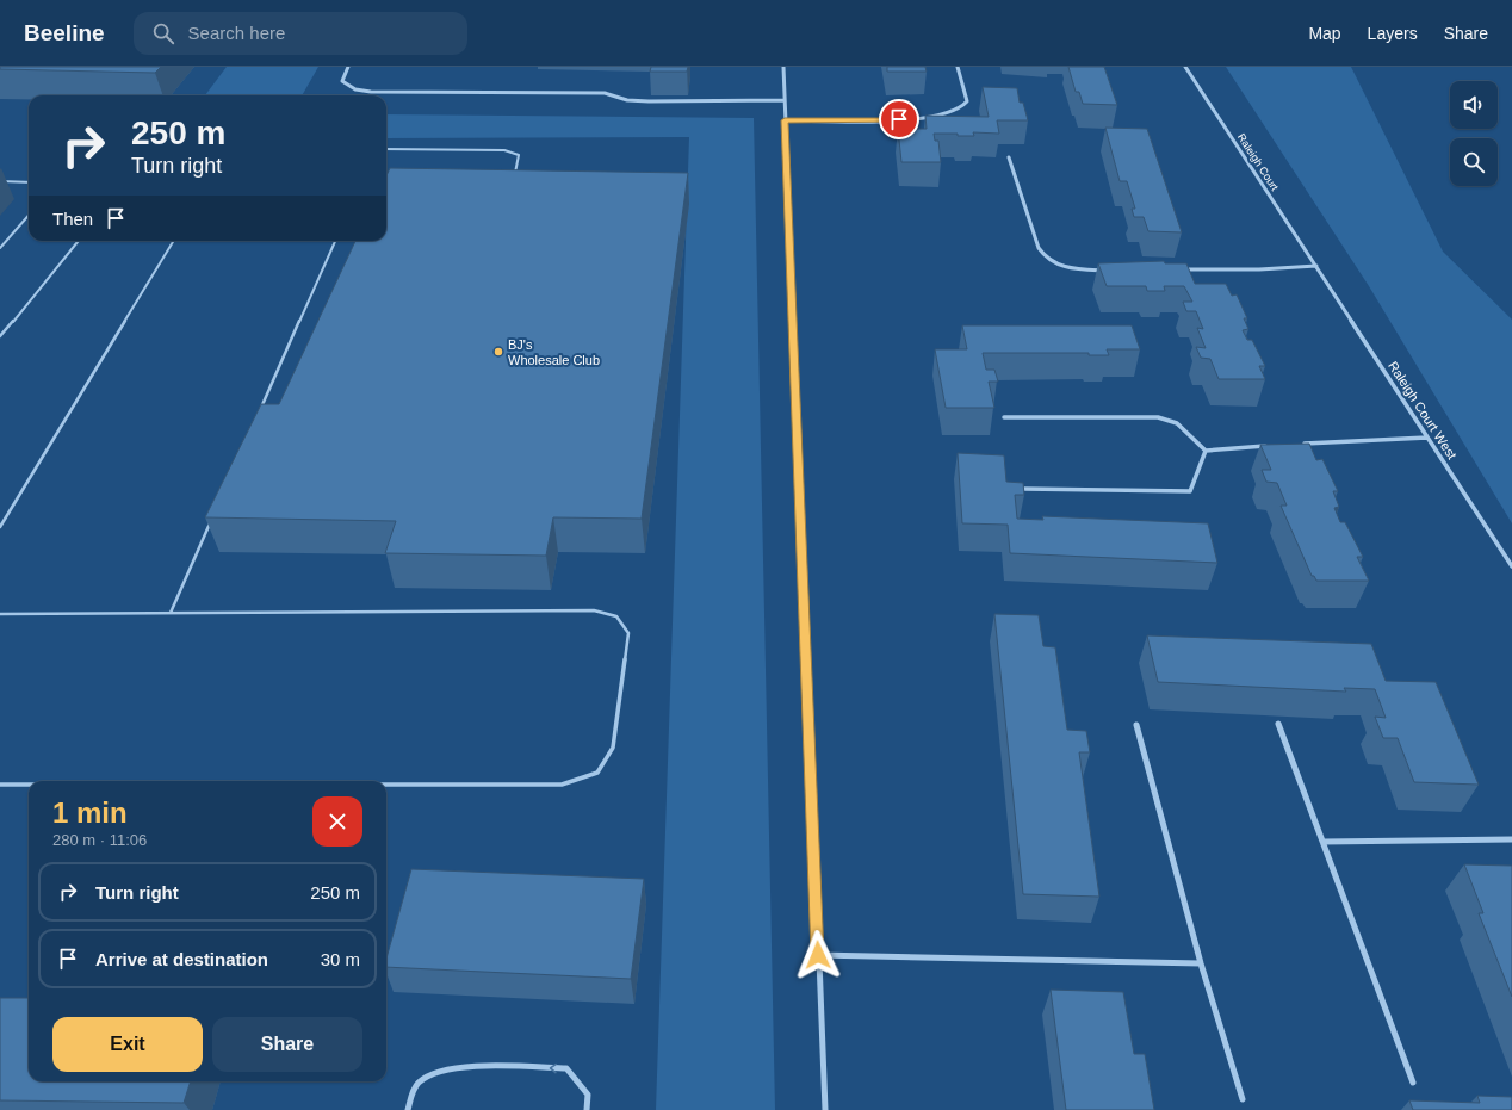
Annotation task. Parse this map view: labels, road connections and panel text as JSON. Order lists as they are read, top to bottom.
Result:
{
  "streets": {
    "street": ["Raleigh Court", "Raleigh Court West"]
  },
  "crossings": [
    ["Raleigh Court", "Raleigh Court West"]
  ],
  "places": ["BJ's Wholesale Club"],
  "page": {
    "header": "Beeline",
    "search": "Search here",
    "nav": ["Map", "Layers", "Share"],
    "turn": ["250 m", "Turn right"],
    "then": "Then",
    "heading": ["1 min", "280 m · 11:06"],
    "list": [
      {
        "name": "Turn right",
        "value": "250 m"
      },
      {
        "name": "Arrive at destination",
        "value": "30 m"
      }
    ],
    "buttons": ["Exit", "Share"]
  }
}
